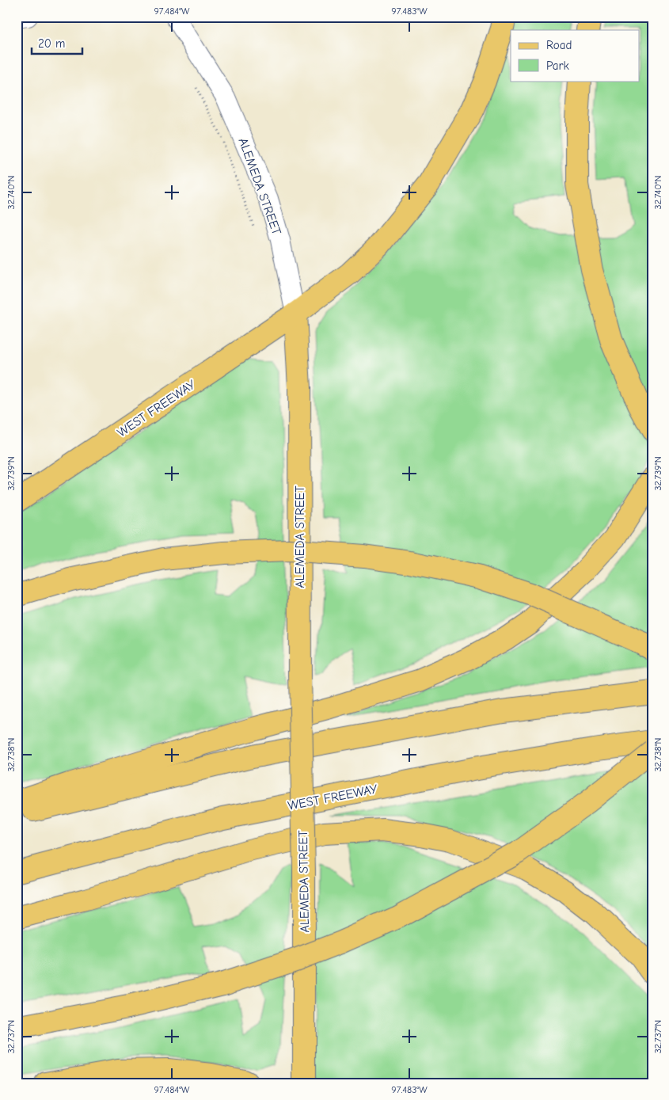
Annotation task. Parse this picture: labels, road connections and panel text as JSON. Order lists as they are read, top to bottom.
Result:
{
  "streets": {
    "main road": ["ALEMEDA STREET", "WEST FREEWAY"]
  },
  "crossings": [
    ["ALEMEDA STREET", "WEST FREEWAY"]
  ],
  "legend": ["Road", "Park"],
  "scale_bar": "20 m",
  "coordinates": [
    "97.484°W",
    "97.483°W",
    "32.740°N",
    "32.739°N",
    "32.738°N",
    "32.737°N"
  ]
}
